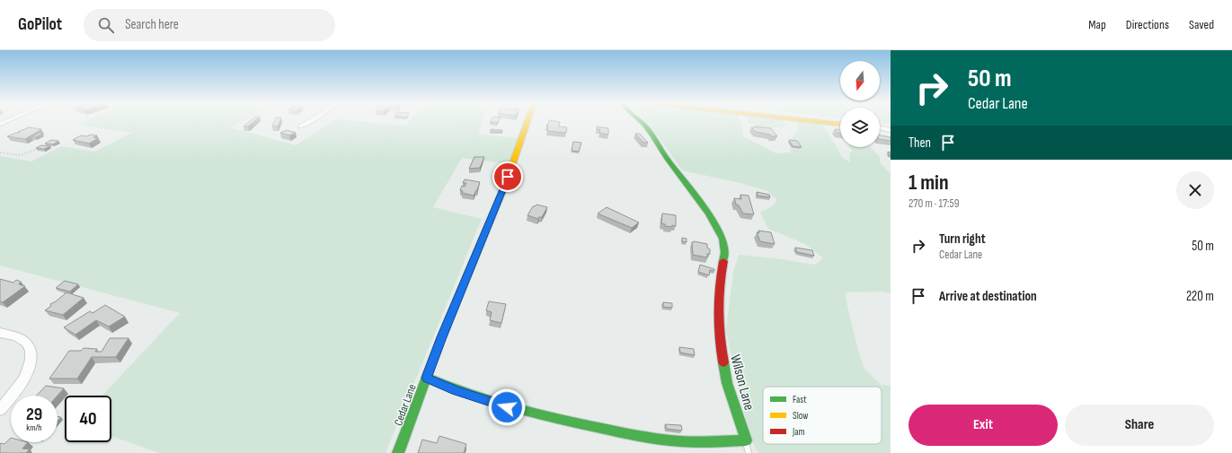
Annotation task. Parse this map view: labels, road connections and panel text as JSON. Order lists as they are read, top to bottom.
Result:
{
  "streets": {
    "street": ["Wilson Lane", "Cedar Lane"]
  },
  "legend": ["Fast", "Slow", "Jam"],
  "north": "bottom",
  "page": {
    "header": "GoPilot",
    "search": "Search here",
    "nav": ["Map", "Directions", "Saved"],
    "turn": ["50 m", "Cedar Lane"],
    "then": "Then",
    "heading": ["1 min", "270 m · 17:59"],
    "list": [
      {
        "name": "Turn right",
        "note": "Cedar Lane",
        "value": "50 m"
      },
      {
        "name": "Arrive at destination",
        "value": "220 m"
      }
    ],
    "speed": "29 km/h",
    "limit": "40",
    "buttons": ["Exit", "Share"]
  }
}
